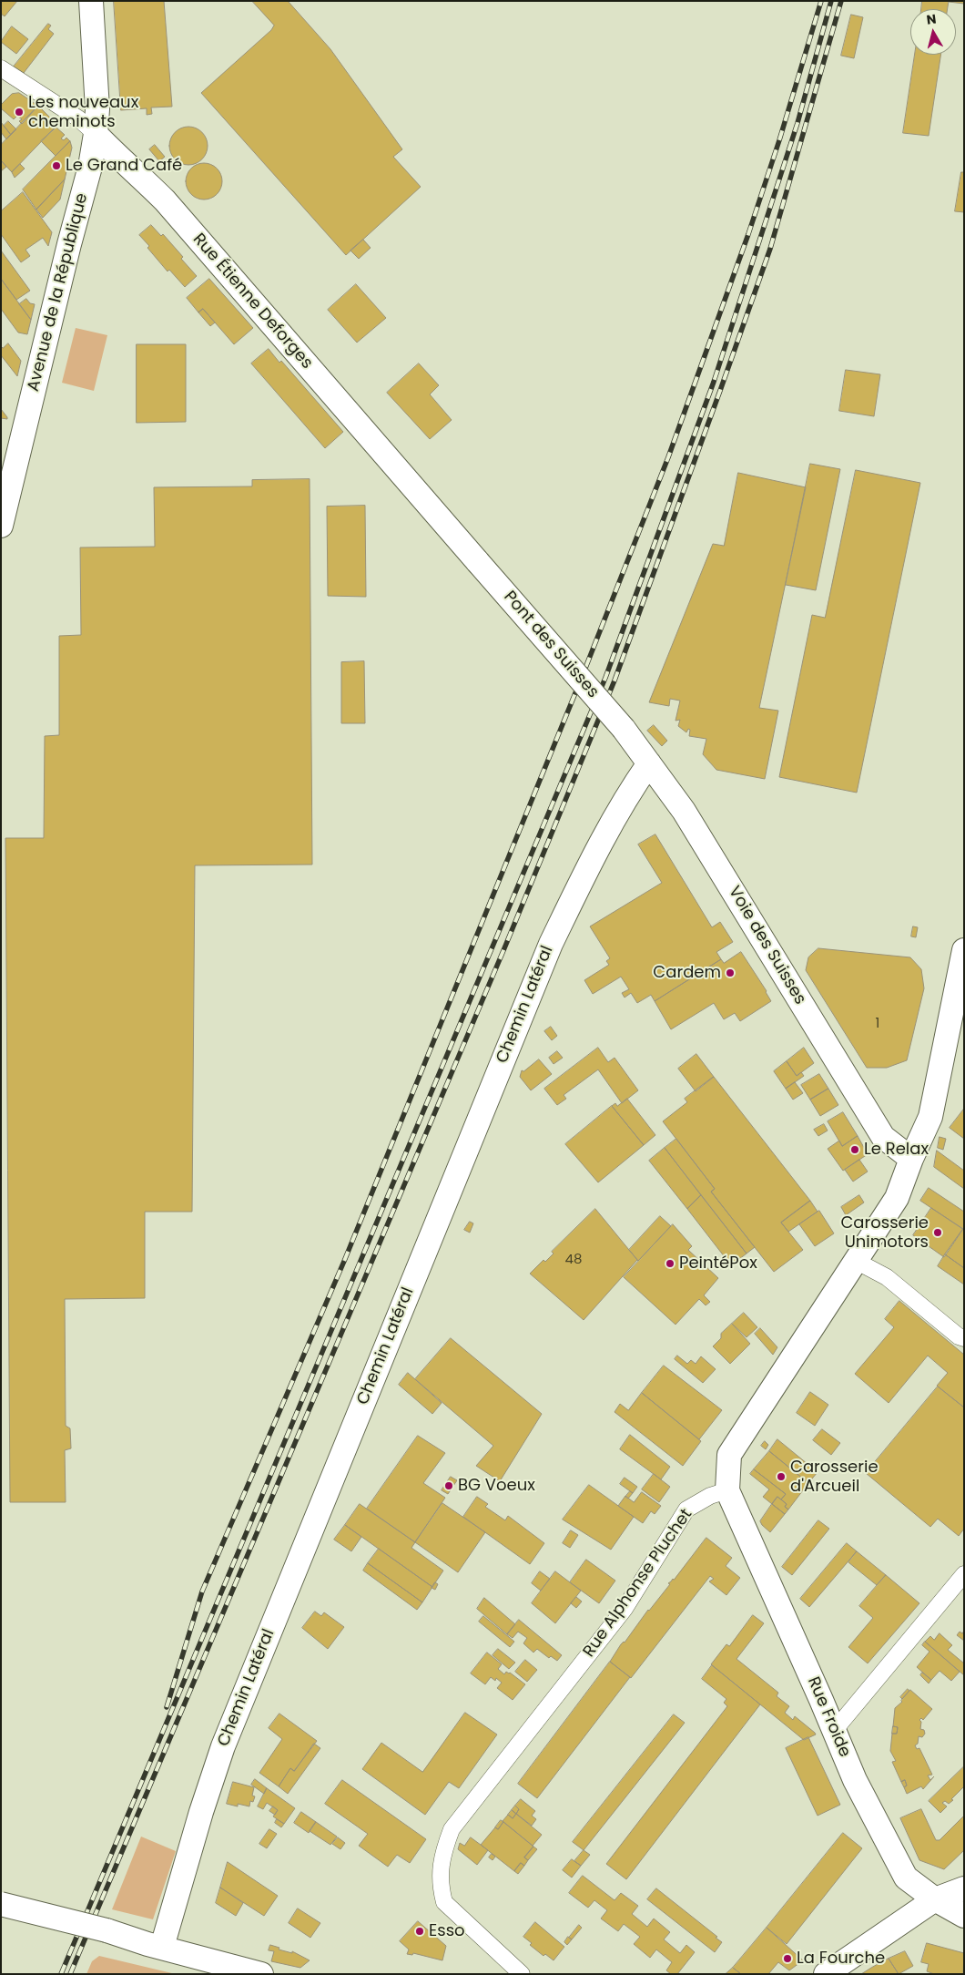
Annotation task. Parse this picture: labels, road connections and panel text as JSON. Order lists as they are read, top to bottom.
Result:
{
  "streets": {
    "street": [
      "Avenue de la République",
      "Rue Étienne Deforges",
      "Pont des Suisses",
      "Voie des Suisses",
      "Chemin Latéral",
      "Rue Alphonse Pluchet",
      "Rue Froide"
    ]
  },
  "crossings": [
    ["Avenue de la République", "Rue Étienne Deforges"],
    ["Rue Étienne Deforges", "Pont des Suisses"],
    ["Pont des Suisses", "Voie des Suisses"],
    ["Voie des Suisses", "Chemin Latéral"],
    ["Rue Alphonse Pluchet", "Rue Froide"]
  ],
  "places": [
    "Les nouveaux cheminots",
    "Le Grand Café",
    "Cardem",
    "Le Relax",
    "Carosserie Unimotors",
    "PeintéPox",
    "Carosserie d'Arcueil",
    "BG Voeux",
    "Esso",
    "La Fourche"
  ],
  "house_numbers": ["1", "48"],
  "north": "top"
}
